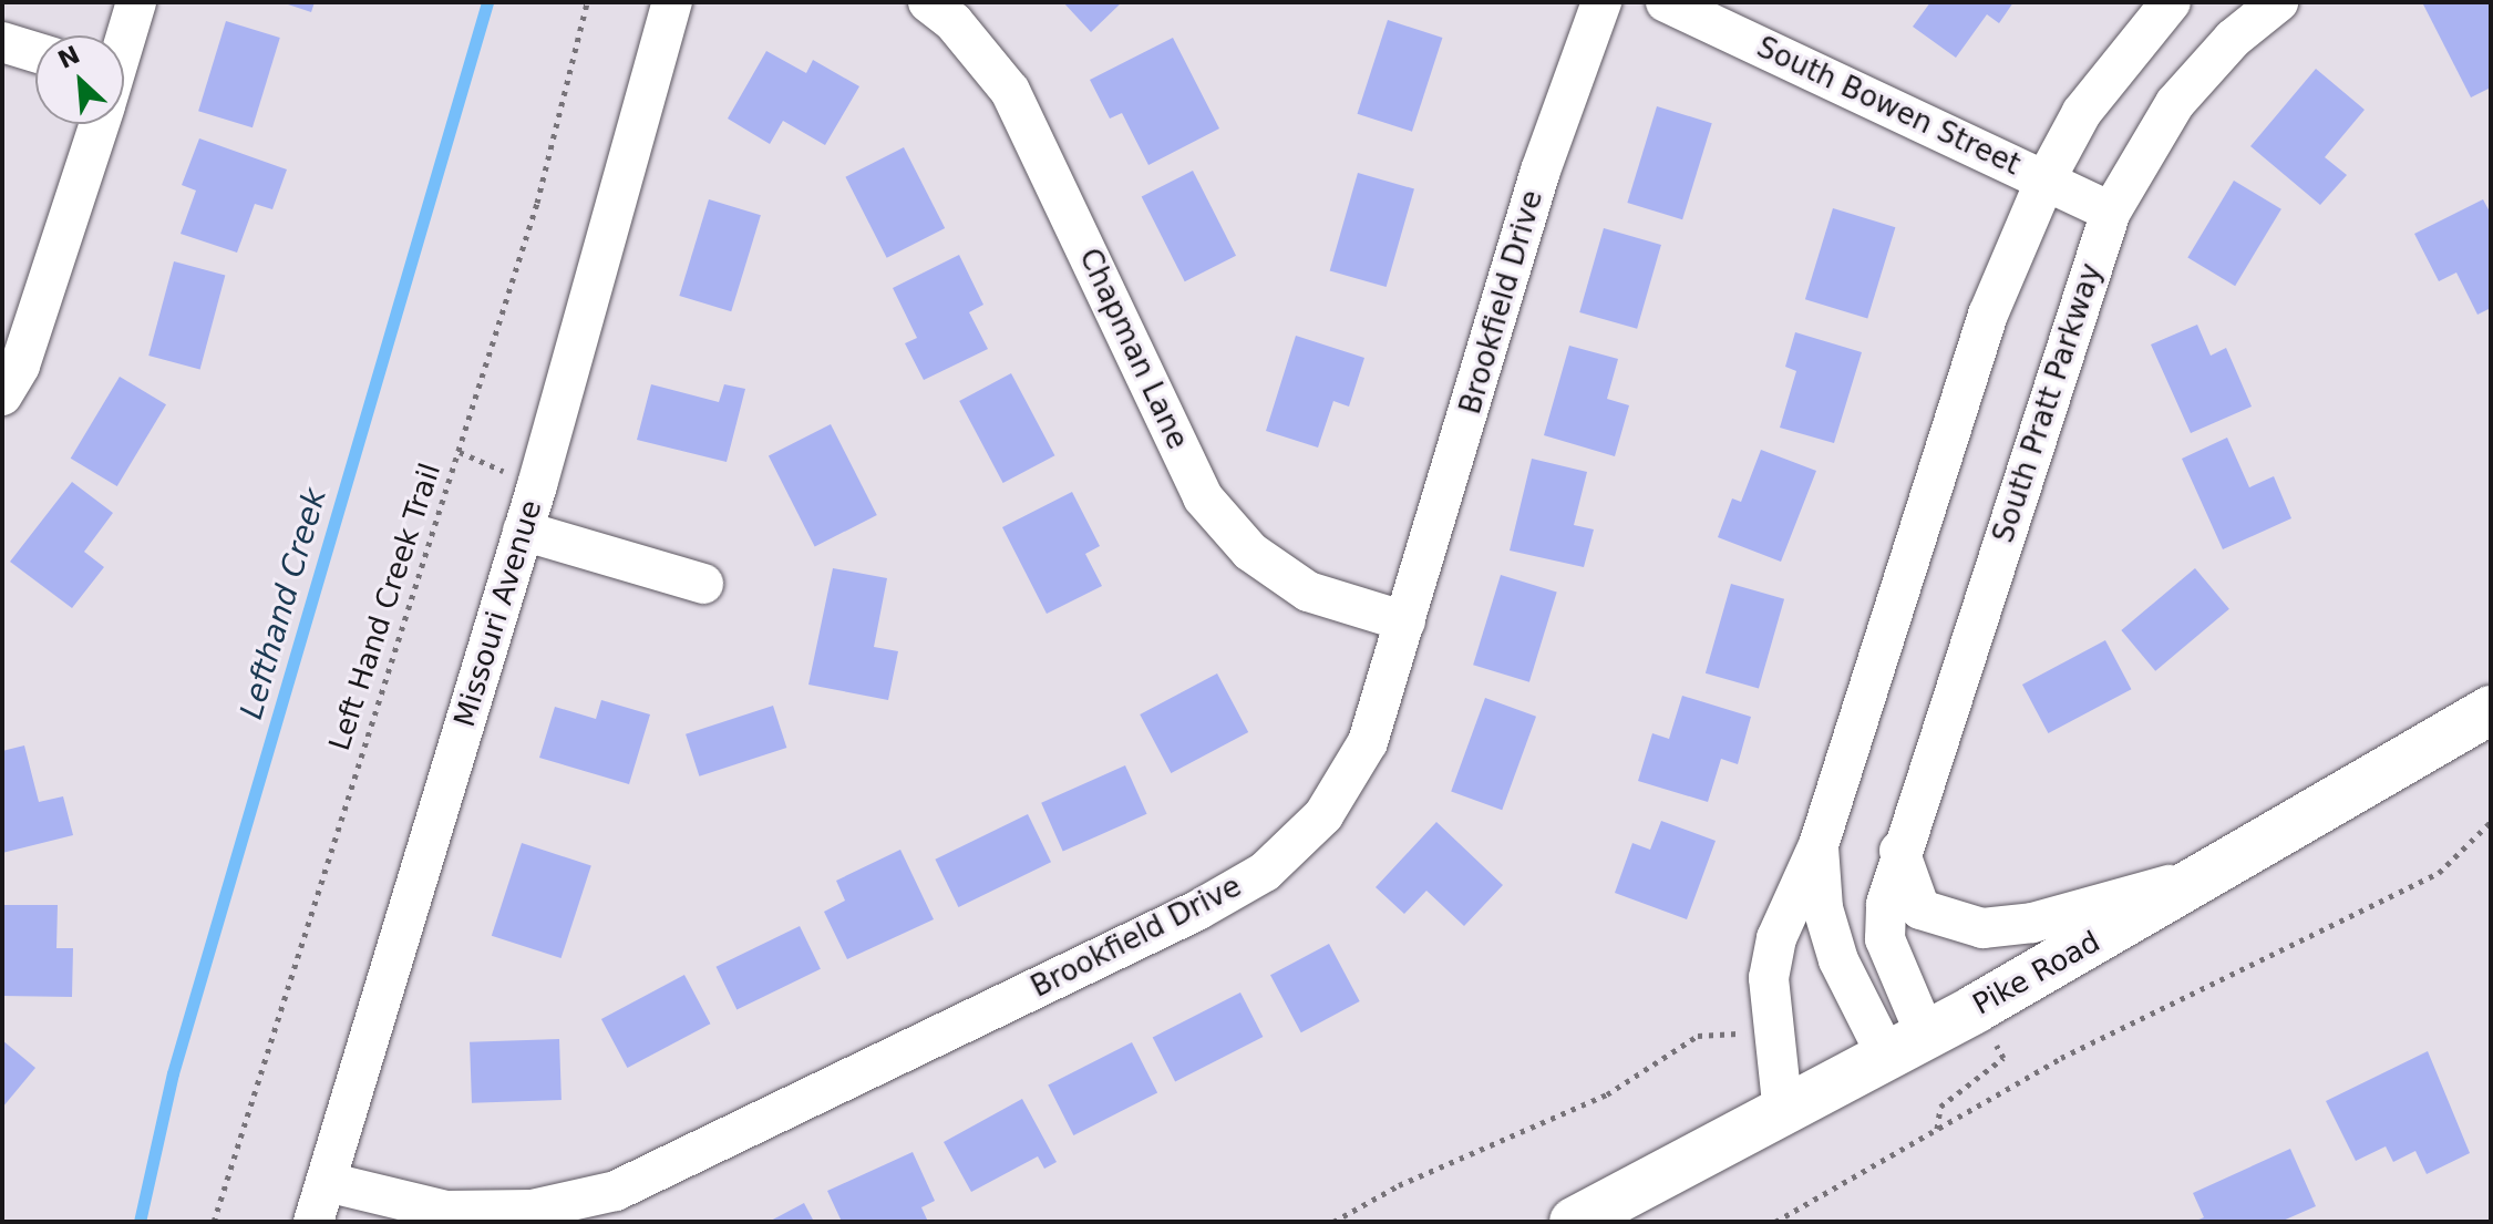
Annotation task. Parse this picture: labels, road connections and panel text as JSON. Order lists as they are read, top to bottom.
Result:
{
  "streets": {
    "main road": ["Pike Road"],
    "street": [
      "South Bowen Street",
      "Brookfield Drive",
      "Chapman Lane",
      "South Pratt Parkway",
      "Missouri Avenue"
    ],
    "path": ["Left Hand Creek Trail"]
  },
  "crossings": [
    ["South Bowen Street", "South Pratt Parkway"],
    ["Brookfield Drive", "Chapman Lane"],
    ["Brookfield Drive", "Missouri Avenue"],
    ["South Pratt Parkway", "Pike Road"]
  ],
  "water": ["Lefthand Creek"],
  "north": "top left"
}
